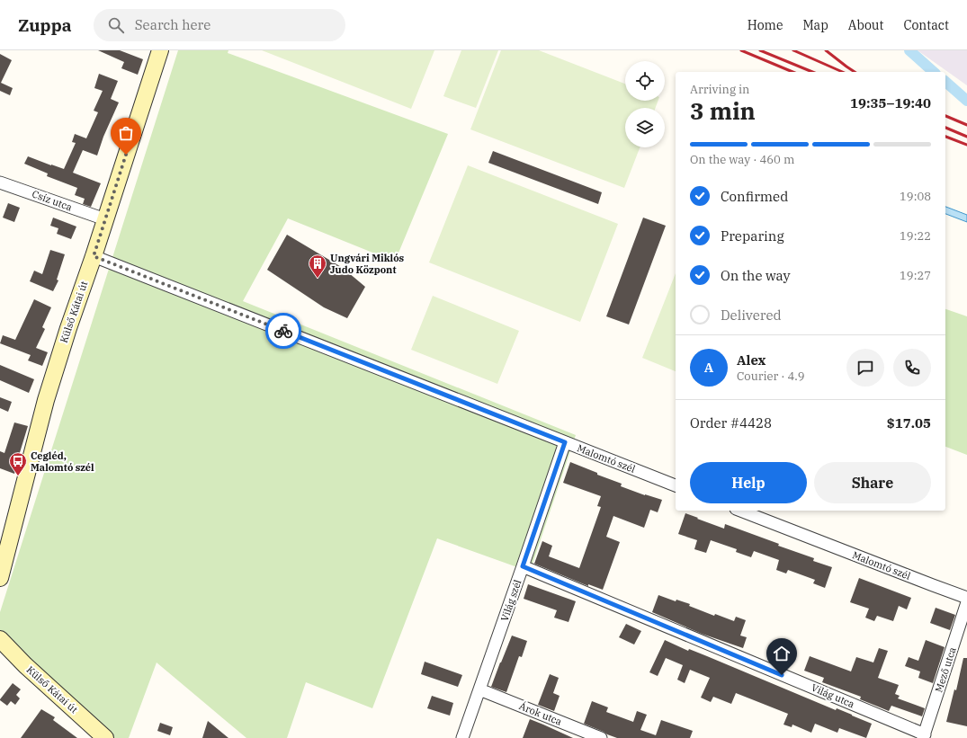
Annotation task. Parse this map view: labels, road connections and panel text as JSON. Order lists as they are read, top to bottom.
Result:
{
  "streets": {
    "main road": ["Külső Kátai út"],
    "street": [
      "Csíz utca",
      "Malomtó szél",
      "Világ szél",
      "Mező utca",
      "Világ utca",
      "Árok utca"
    ]
  },
  "crossings": [
    ["Csíz utca", "Külső Kátai út"],
    ["Külső Kátai út", "Malomtó szél"],
    ["Malomtó szél", "Világ szél"],
    ["Világ szél", "Világ utca"],
    ["Világ szél", "Árok utca"],
    ["Mező utca", "Világ utca"]
  ],
  "places": {
    "building": ["Ungvári Miklós Judo Központ"],
    "bus stop": ["Cegléd, Malomtó szél"]
  },
  "page": {
    "header": "Zuppa",
    "search": "Search here",
    "nav": [
      "Home",
      "Map",
      "About",
      "Contact"
    ],
    "heading": ["3 min", "Arriving in", "19:35–19:40"],
    "panel": [
      "Alex",
      "Courier · 4.9",
      "Order #4428",
      "$17.05"
    ],
    "bar": "On the way · 460 m",
    "list": [
      ["Confirmed", "19:08"],
      ["Preparing", "19:22"],
      ["On the way", "19:27"],
      "Delivered"
    ],
    "round": "A",
    "buttons": ["Help", "Share"]
  }
}
